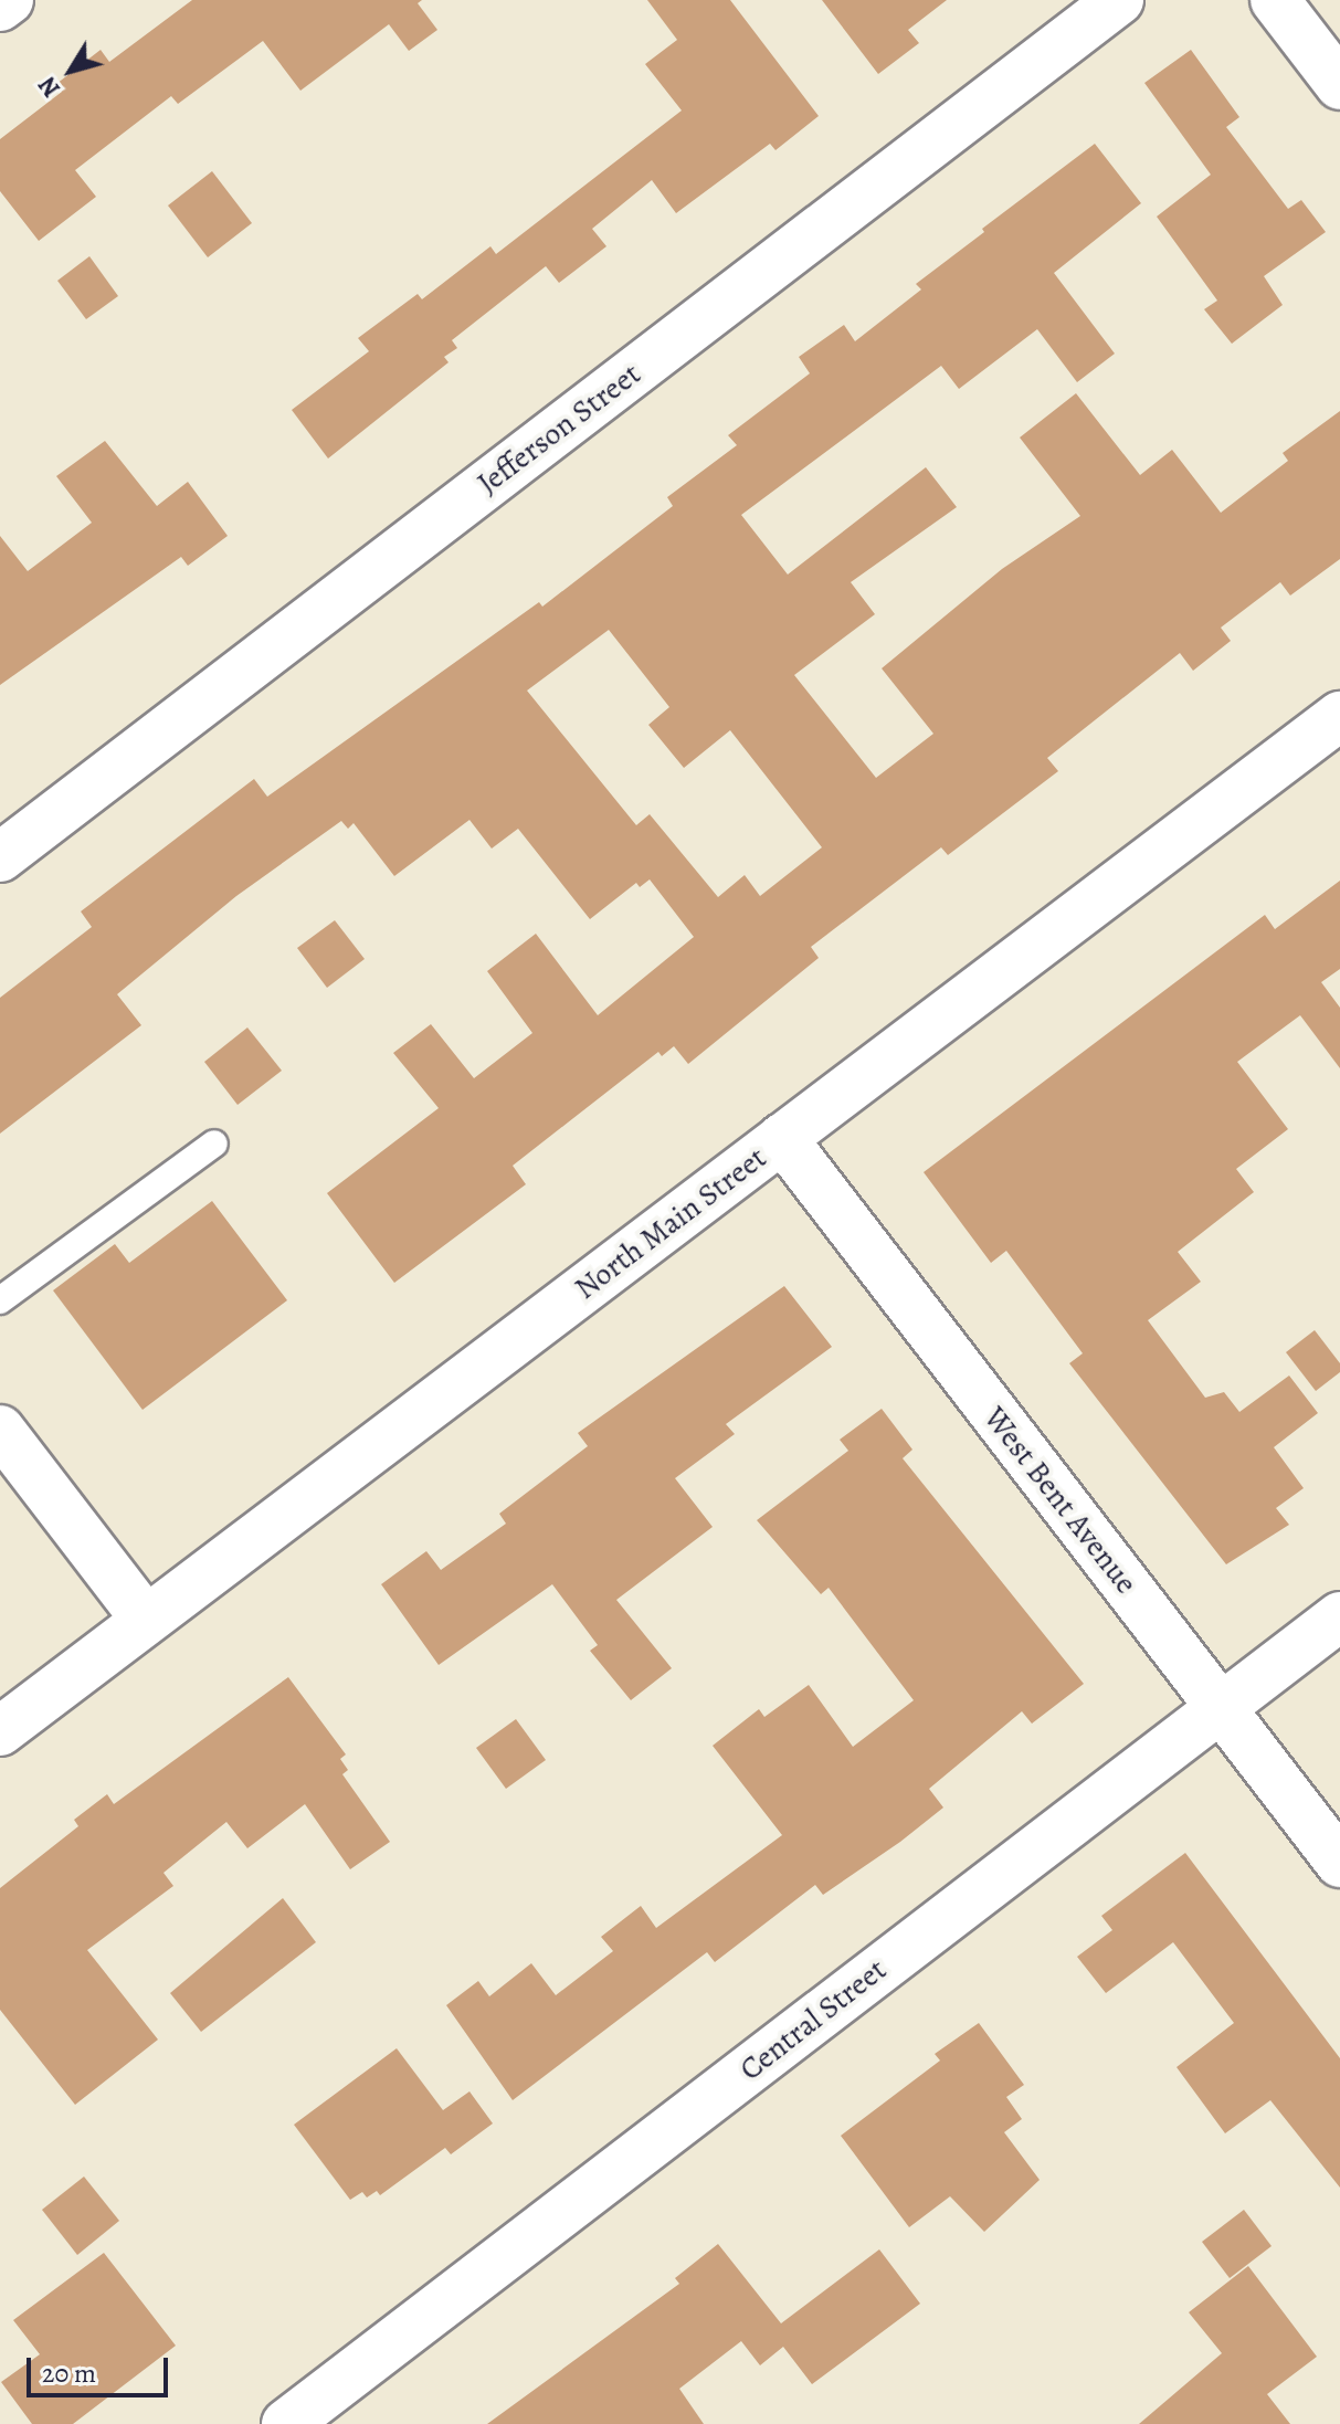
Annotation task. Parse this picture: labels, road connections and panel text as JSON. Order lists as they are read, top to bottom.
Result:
{
  "streets": {
    "street": [
      "Jefferson Street",
      "North Main Street",
      "West Bent Avenue",
      "Central Street"
    ]
  },
  "crossings": [
    ["North Main Street", "West Bent Avenue"],
    ["West Bent Avenue", "Central Street"]
  ],
  "scale_bar": "20 m",
  "north": "bottom left"
}
